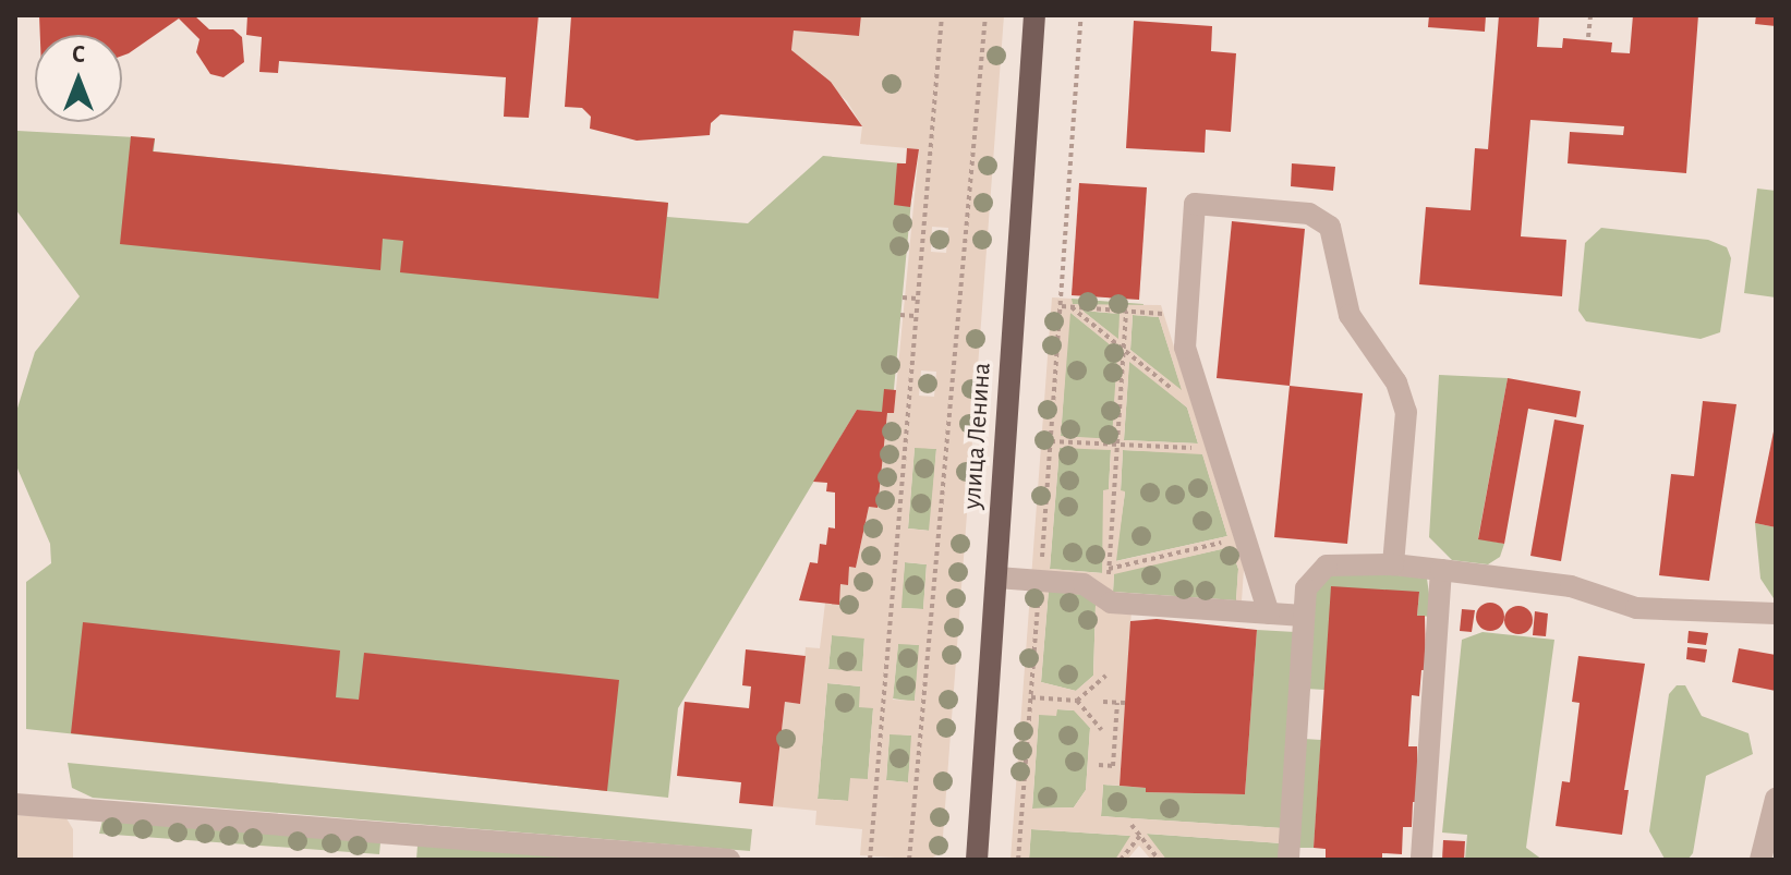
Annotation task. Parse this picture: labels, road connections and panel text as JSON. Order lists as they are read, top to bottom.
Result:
{
  "streets": {
    "main road": ["улица Ленина"]
  },
  "north": "top"
}
